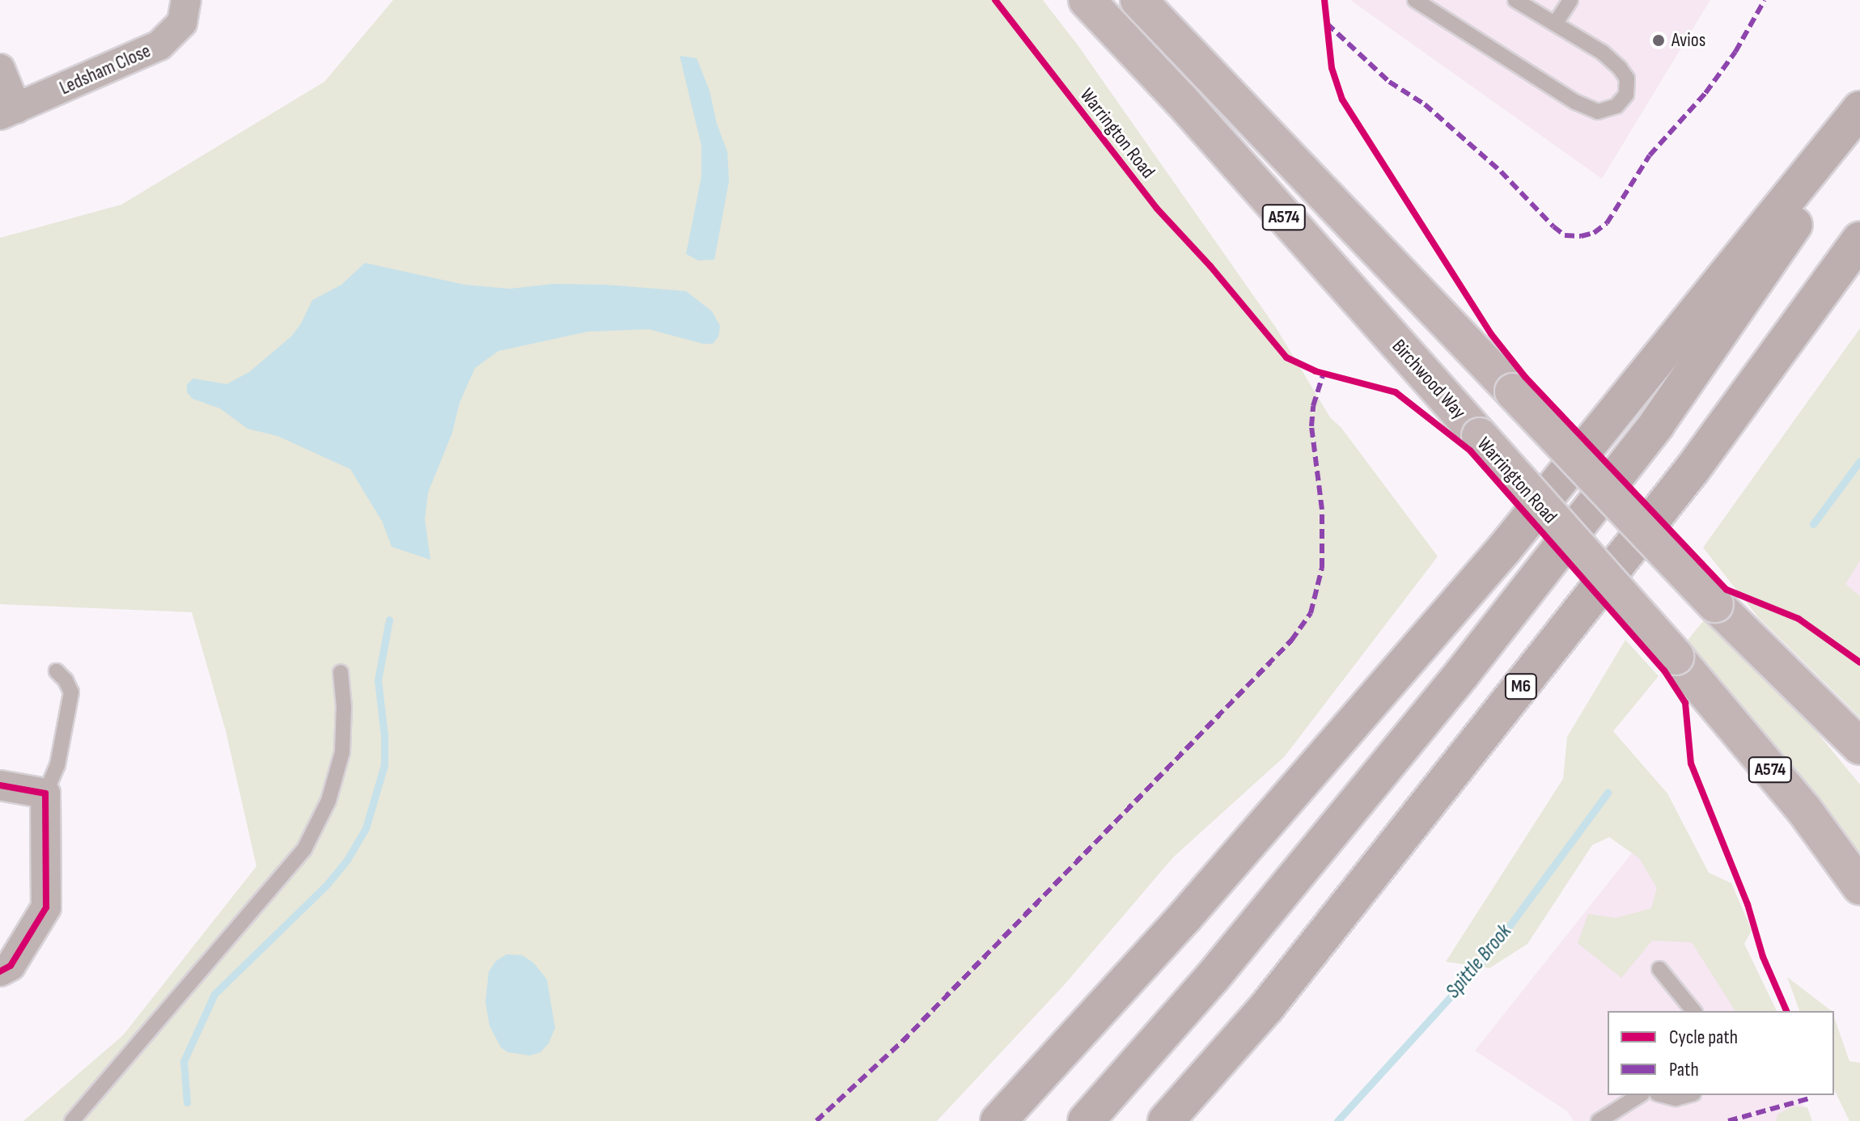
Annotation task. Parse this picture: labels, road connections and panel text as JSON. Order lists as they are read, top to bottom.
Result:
{
  "streets": {
    "highway": ["M6"],
    "main road": ["A574", "Birchwood Way"],
    "street": ["Ledsham Close"],
    "cycle path": ["Warrington Road"]
  },
  "water": ["Spittle Brook"],
  "places": ["Avios"],
  "legend": ["Cycle path", "Path"]
}
